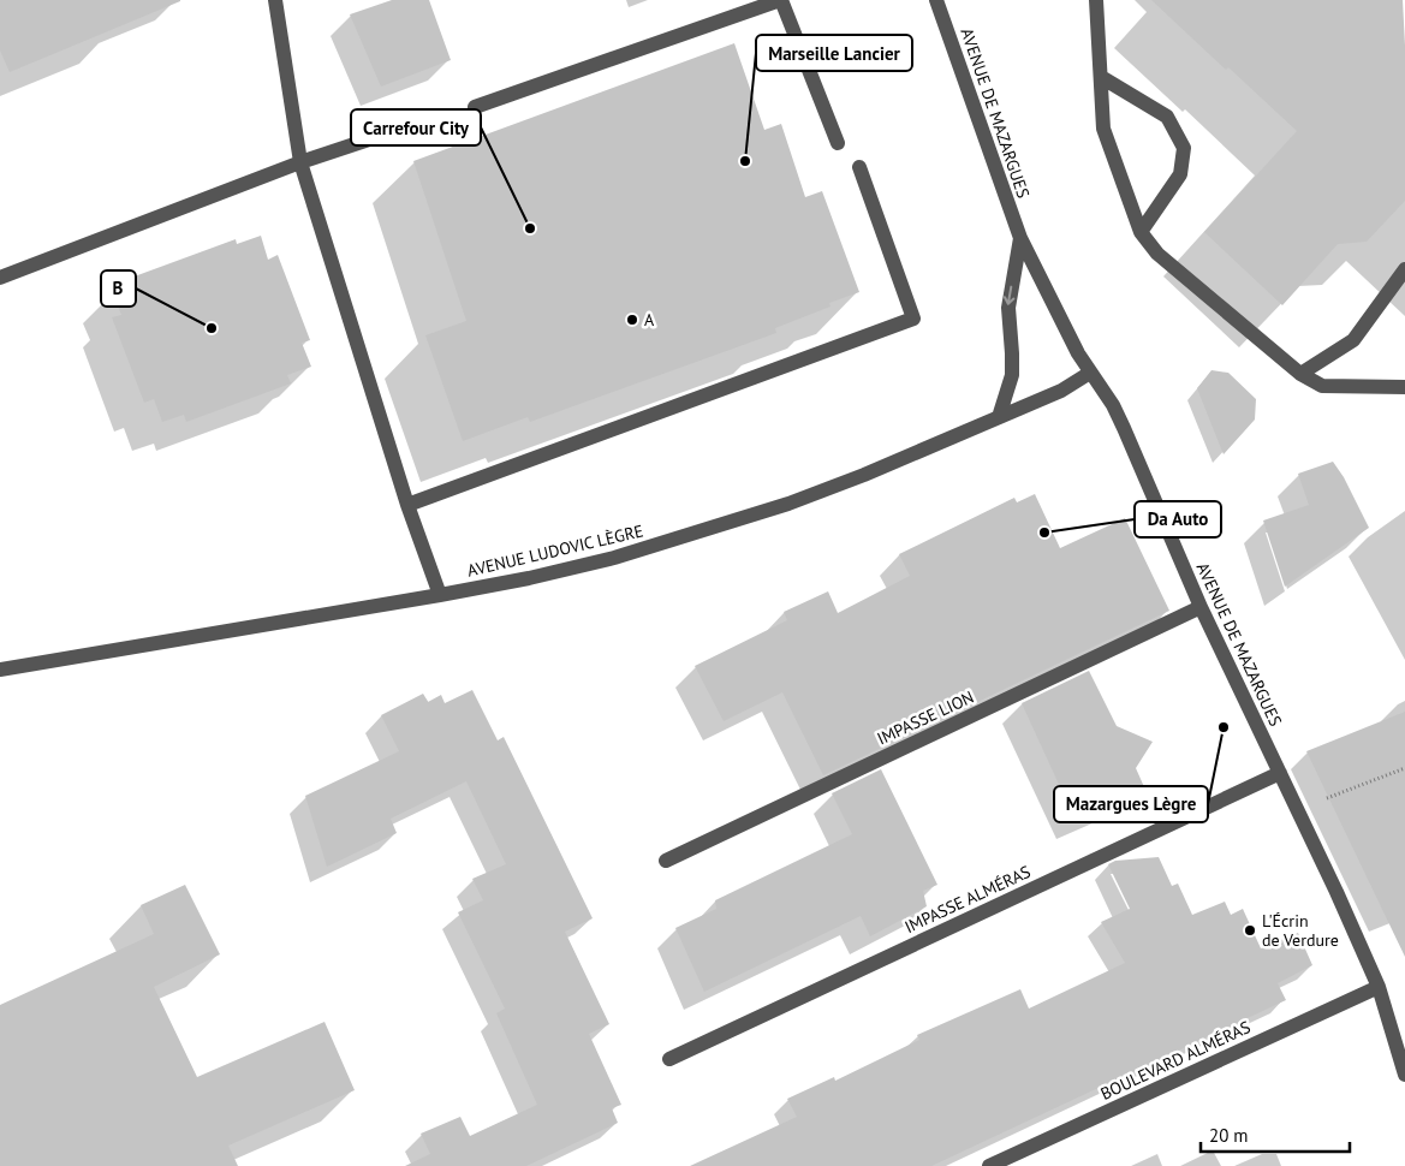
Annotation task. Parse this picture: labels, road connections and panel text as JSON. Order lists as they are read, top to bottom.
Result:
{
  "streets": {
    "street": [
      "AVENUE DE MAZARGUES",
      "AVENUE LUDOVIC LÈGRE",
      "IMPASSE LION",
      "IMPASSE ALMÉRAS",
      "BOULEVARD ALMÉRAS"
    ]
  },
  "crossings": [
    ["AVENUE DE MAZARGUES", "AVENUE LUDOVIC LÈGRE"],
    ["AVENUE DE MAZARGUES", "IMPASSE LION"],
    ["AVENUE DE MAZARGUES", "IMPASSE ALMÉRAS"],
    ["AVENUE DE MAZARGUES", "BOULEVARD ALMÉRAS"]
  ],
  "places": [
    "Marseille Lancier",
    "Carrefour City",
    "A",
    "B",
    "Da Auto",
    "Mazargues Lègre",
    "L'Écrin de Verdure"
  ],
  "scale_bar": "20 m"
}
